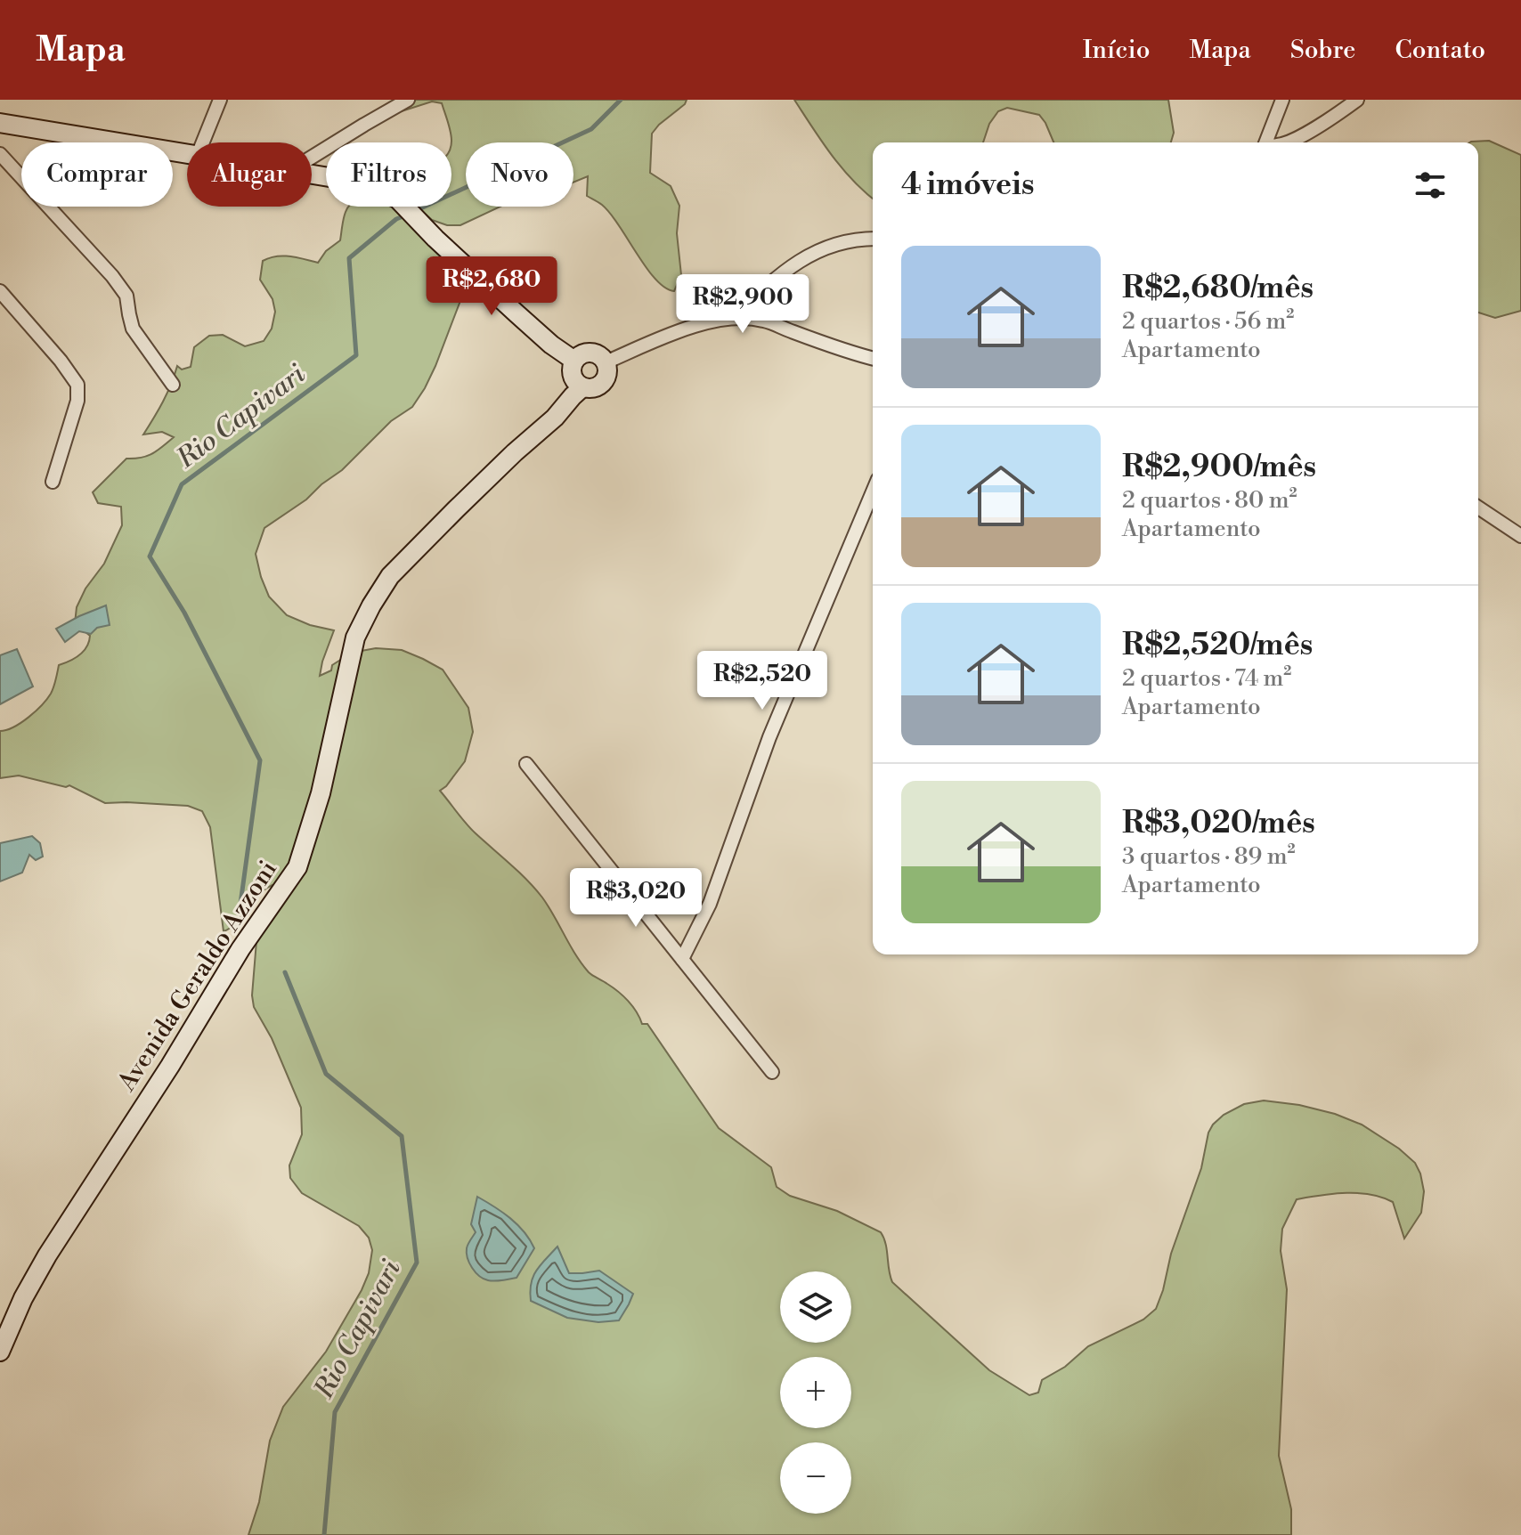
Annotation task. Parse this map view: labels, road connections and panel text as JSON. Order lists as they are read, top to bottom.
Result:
{
  "streets": {
    "street": ["Avenida Geraldo Azzoni"]
  },
  "water": ["Rio Capivari"],
  "page": {
    "header": "Mapa",
    "nav": [
      "Início",
      "Mapa",
      "Sobre",
      "Contato"
    ],
    "chip": [
      "Comprar",
      "Alugar",
      "Filtros",
      "Novo"
    ],
    "heading": "4 imóveis",
    "list": [
      {
        "name": "R$2,680/mês",
        "note": "2 quartos · 56 m² · Apartamento"
      },
      {
        "name": "R$2,900/mês",
        "note": "2 quartos · 80 m² · Apartamento"
      },
      {
        "name": "R$2,520/mês",
        "note": "2 quartos · 74 m² · Apartamento"
      },
      {
        "name": "R$3,020/mês",
        "note": "3 quartos · 89 m² · Apartamento"
      }
    ],
    "price": [
      "R$2,680",
      "R$2,900",
      "R$2,520",
      "R$3,020"
    ],
    "map_buttons": ["+", "−"]
  }
}
